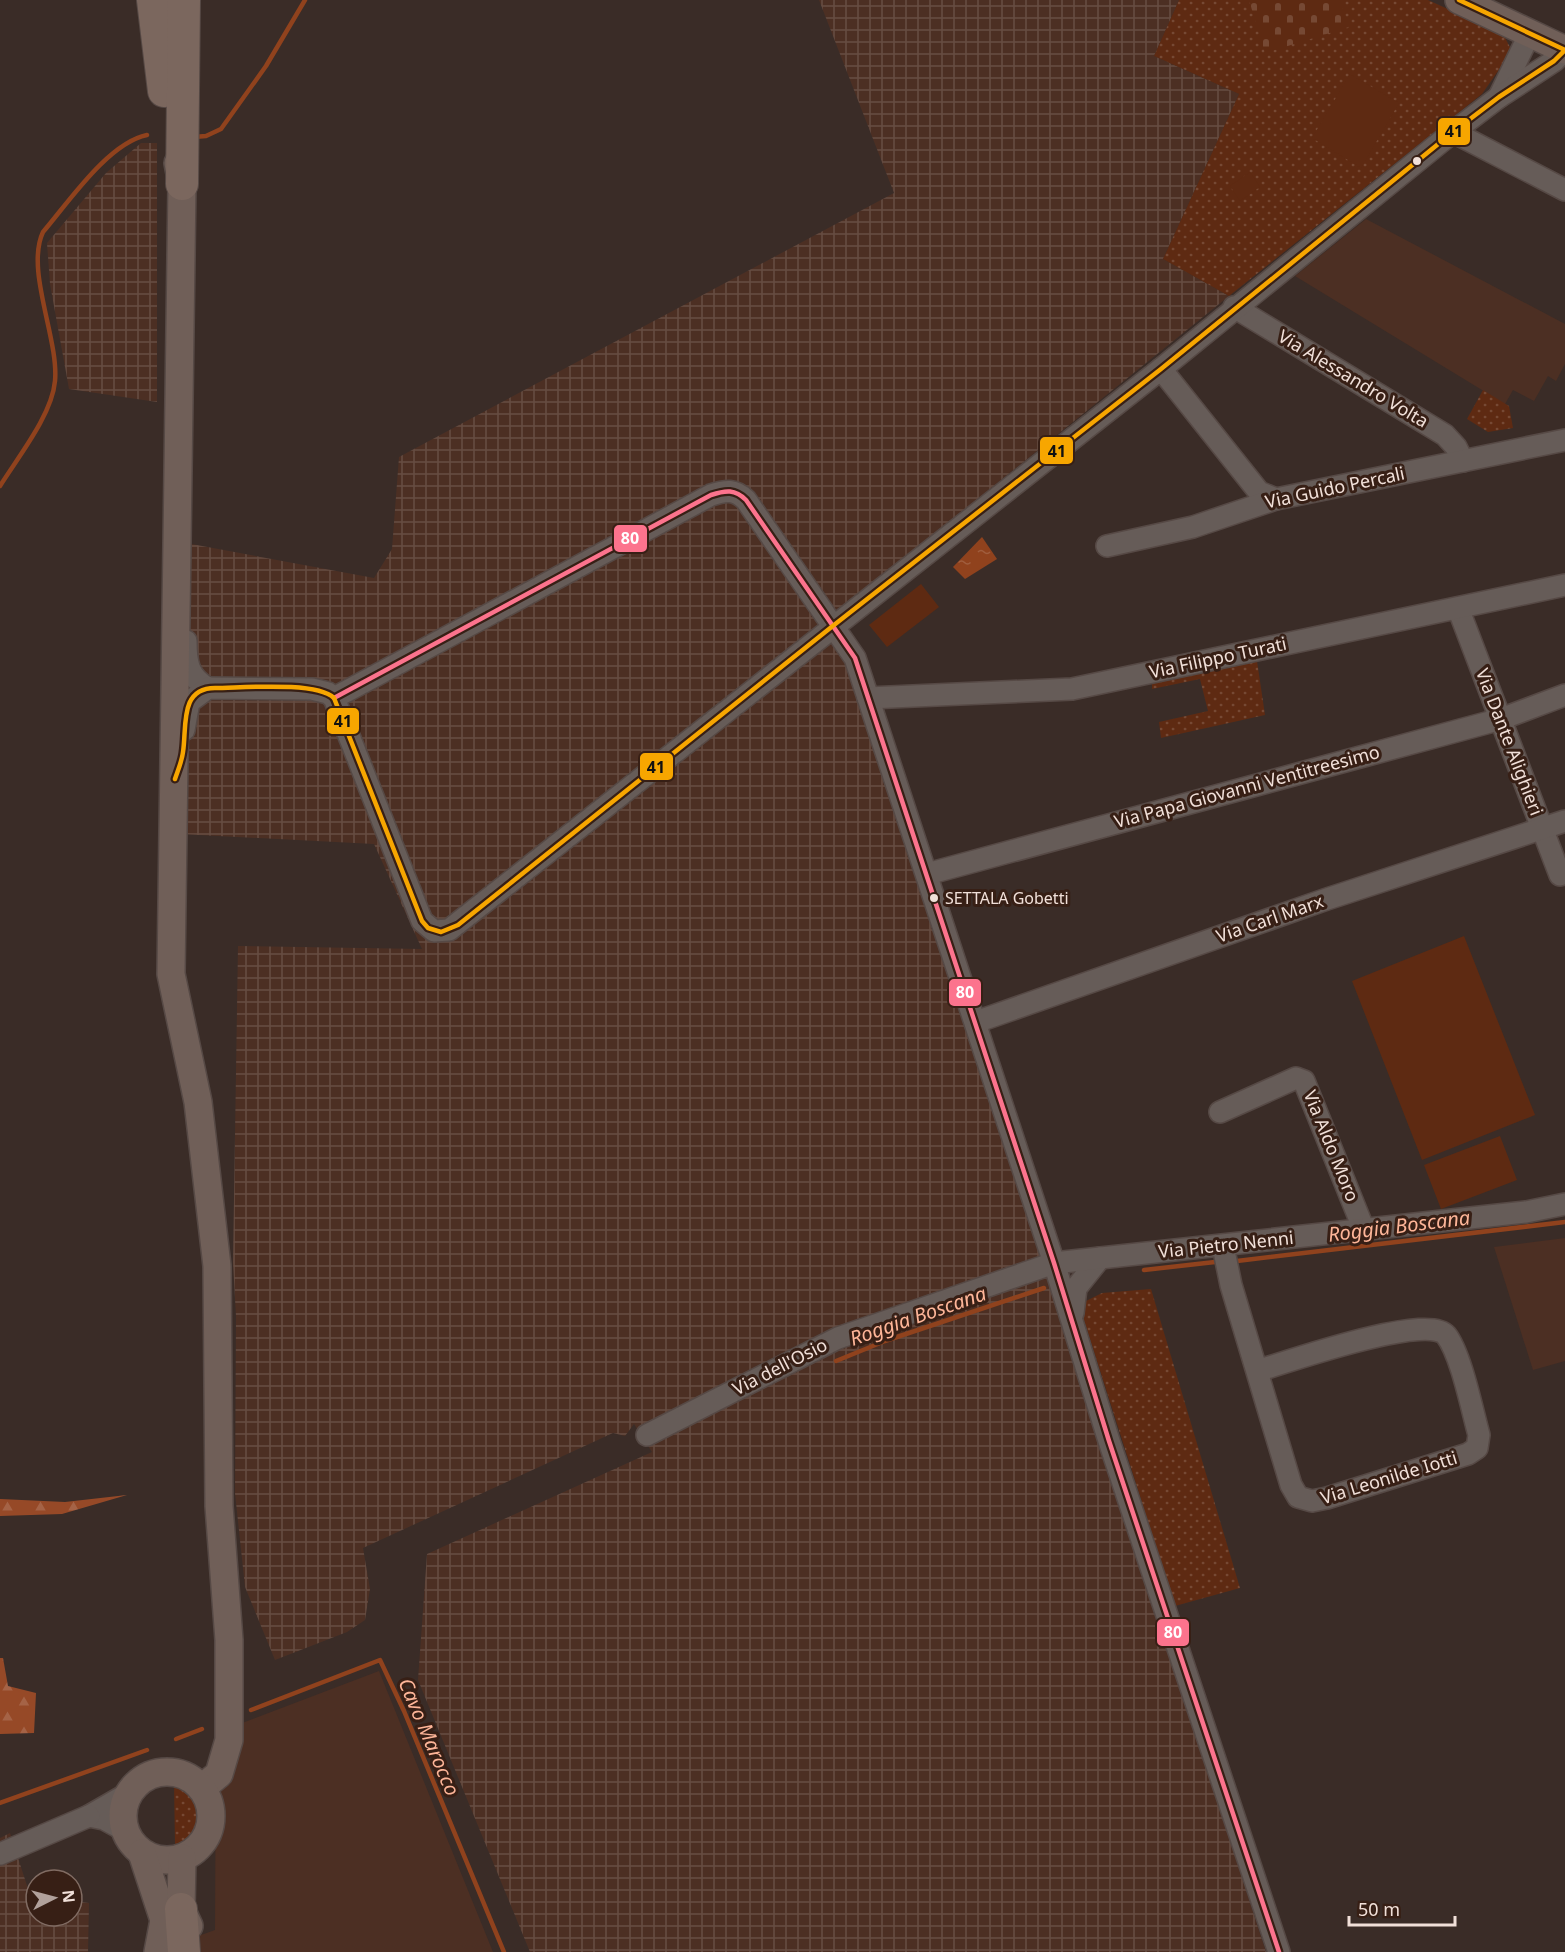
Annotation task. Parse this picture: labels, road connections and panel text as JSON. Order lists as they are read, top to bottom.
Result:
{
  "streets": {
    "street": [
      "Via Alessandro Volta",
      "Via Guido Percali",
      "Via Filippo Turati",
      "Via Dante Alighieri",
      "Via Papa Giovanni Ventitreesimo",
      "Via Carl Marx",
      "Via Aldo Moro",
      "Via Pietro Nenni",
      "Via dell'Osio",
      "Via Leonilde Iotti"
    ]
  },
  "crossings": [
    ["Via Alessandro Volta", "Via Guido Percali"],
    ["Via Filippo Turati", "Via Dante Alighieri"],
    ["Via Dante Alighieri", "Via Papa Giovanni Ventitreesimo"],
    ["Via Dante Alighieri", "Via Carl Marx"],
    ["Via Aldo Moro", "Via Pietro Nenni"],
    ["Via Pietro Nenni", "Via dell'Osio"],
    ["Via Pietro Nenni", "Via Leonilde Iotti"]
  ],
  "water": ["Roggia Boscana", "Cavo Marocco"],
  "places": ["SETTALA Gobetti"],
  "lines": ["transit line 41", "transit line 80"],
  "scale_bar": "50 m",
  "north": "right"
}
